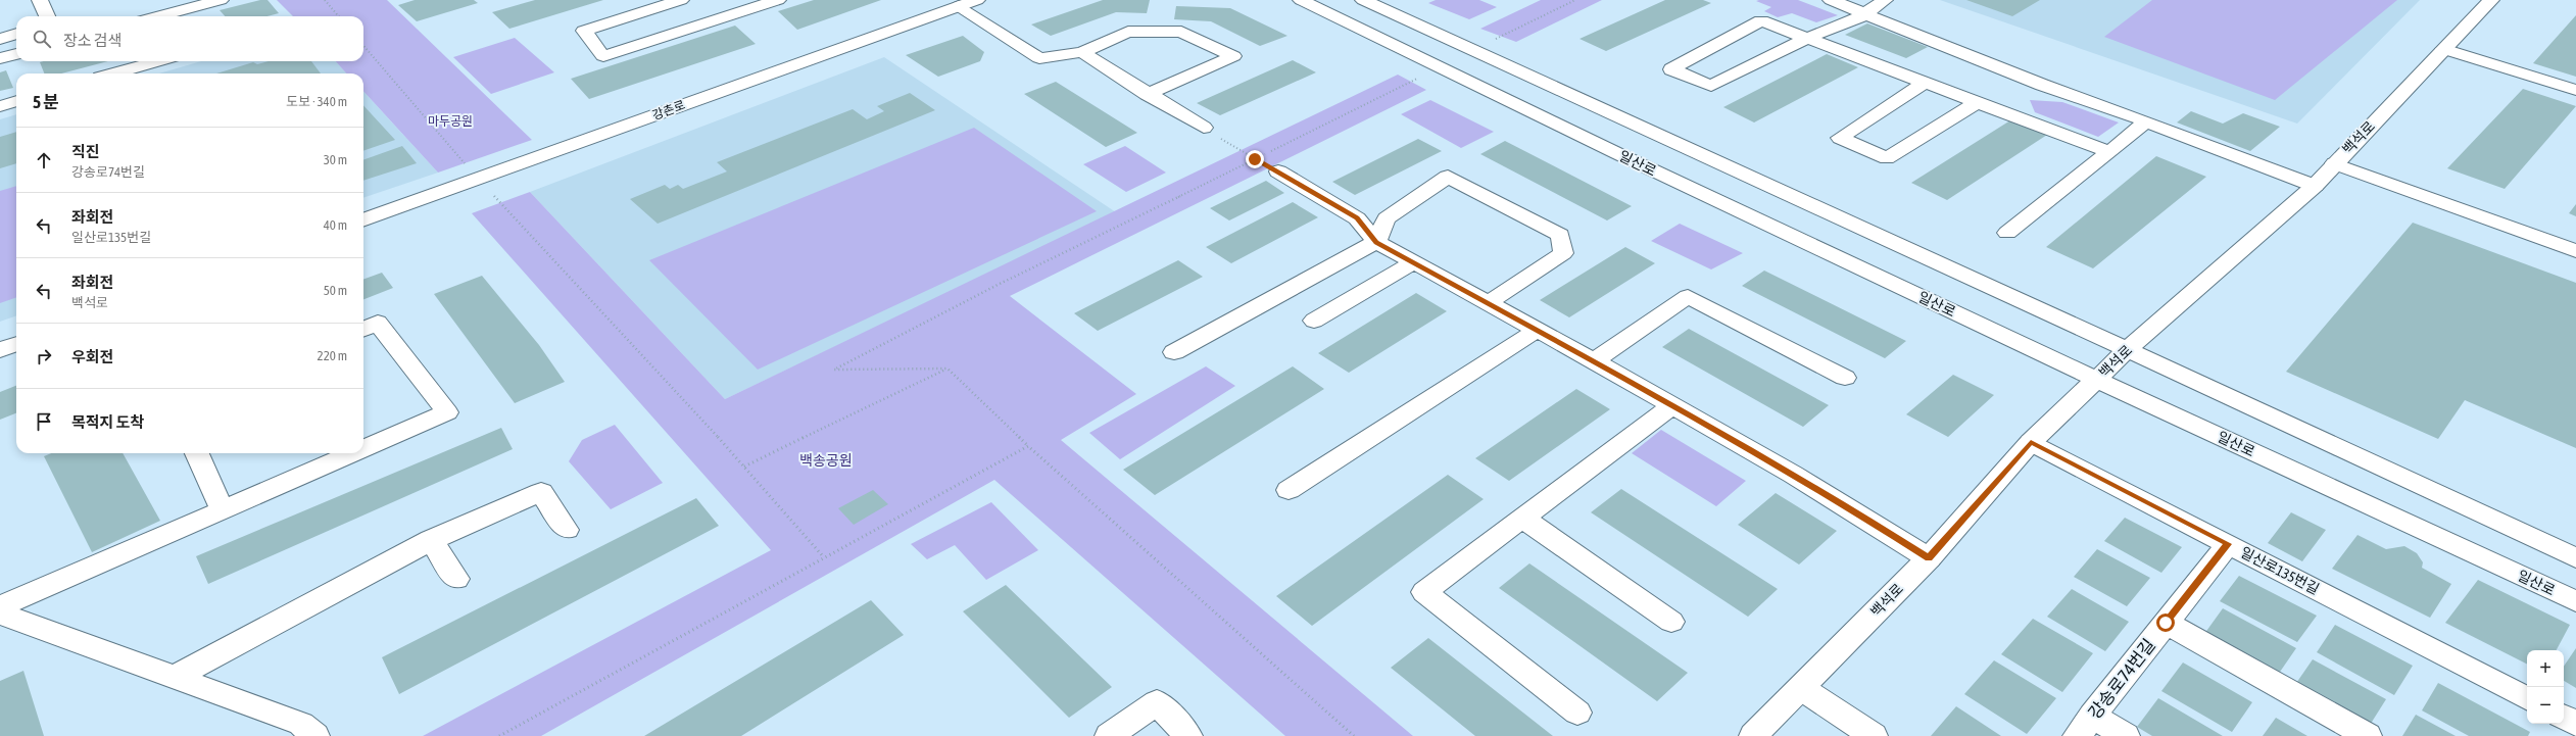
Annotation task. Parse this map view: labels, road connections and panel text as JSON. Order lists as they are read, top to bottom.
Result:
{
  "streets": {
    "main road": [
      "강촌로",
      "백석로",
      "일산로",
      "일산로135번길",
      "강송로74번길"
    ]
  },
  "crossings": [
    ["백석로", "일산로"],
    ["백석로", "일산로135번길"],
    ["일산로135번길", "강송로74번길"]
  ],
  "parks": ["마두공원", "백송공원"],
  "page": {
    "search": "장소 검색",
    "heading": ["5 분", "도보 · 340 m"],
    "list": [
      ["직진", "강송로74번길", "30 m"],
      ["좌회전", "일산로135번길", "40 m"],
      ["좌회전", "백석로", "50 m"],
      ["우회전", "220 m"],
      "목적지 도착"
    ],
    "map_buttons": ["+", "−"]
  }
}
